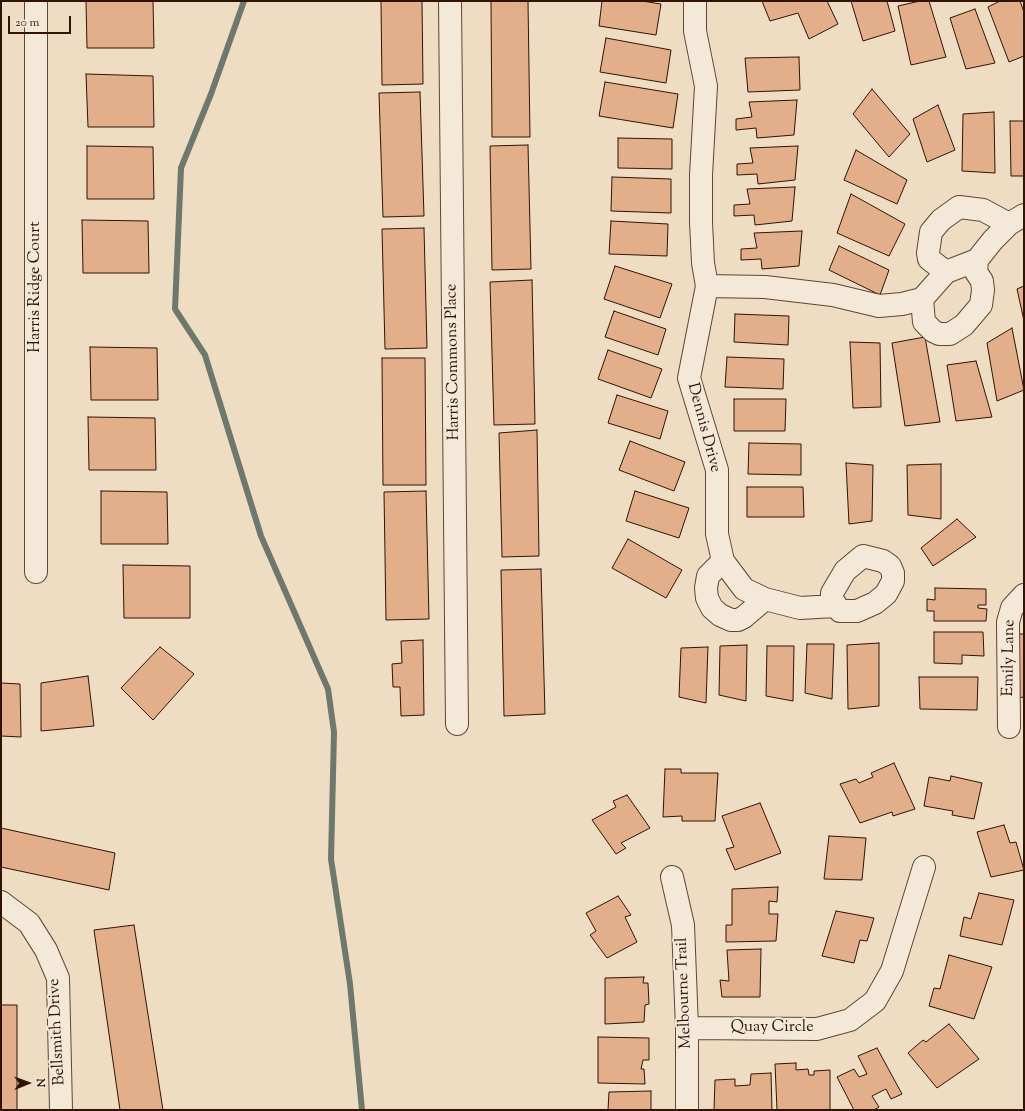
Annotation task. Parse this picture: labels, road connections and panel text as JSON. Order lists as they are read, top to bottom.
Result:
{
  "streets": {
    "street": [
      "Harris Ridge Court",
      "Harris Commons Place",
      "Dennis Drive",
      "Emily Lane",
      "Melbourne Trail",
      "Quay Circle",
      "Bellsmith Drive"
    ]
  },
  "crossings": [
    ["Melbourne Trail", "Quay Circle"]
  ],
  "scale_bar": "20 m",
  "north": "right"
}
